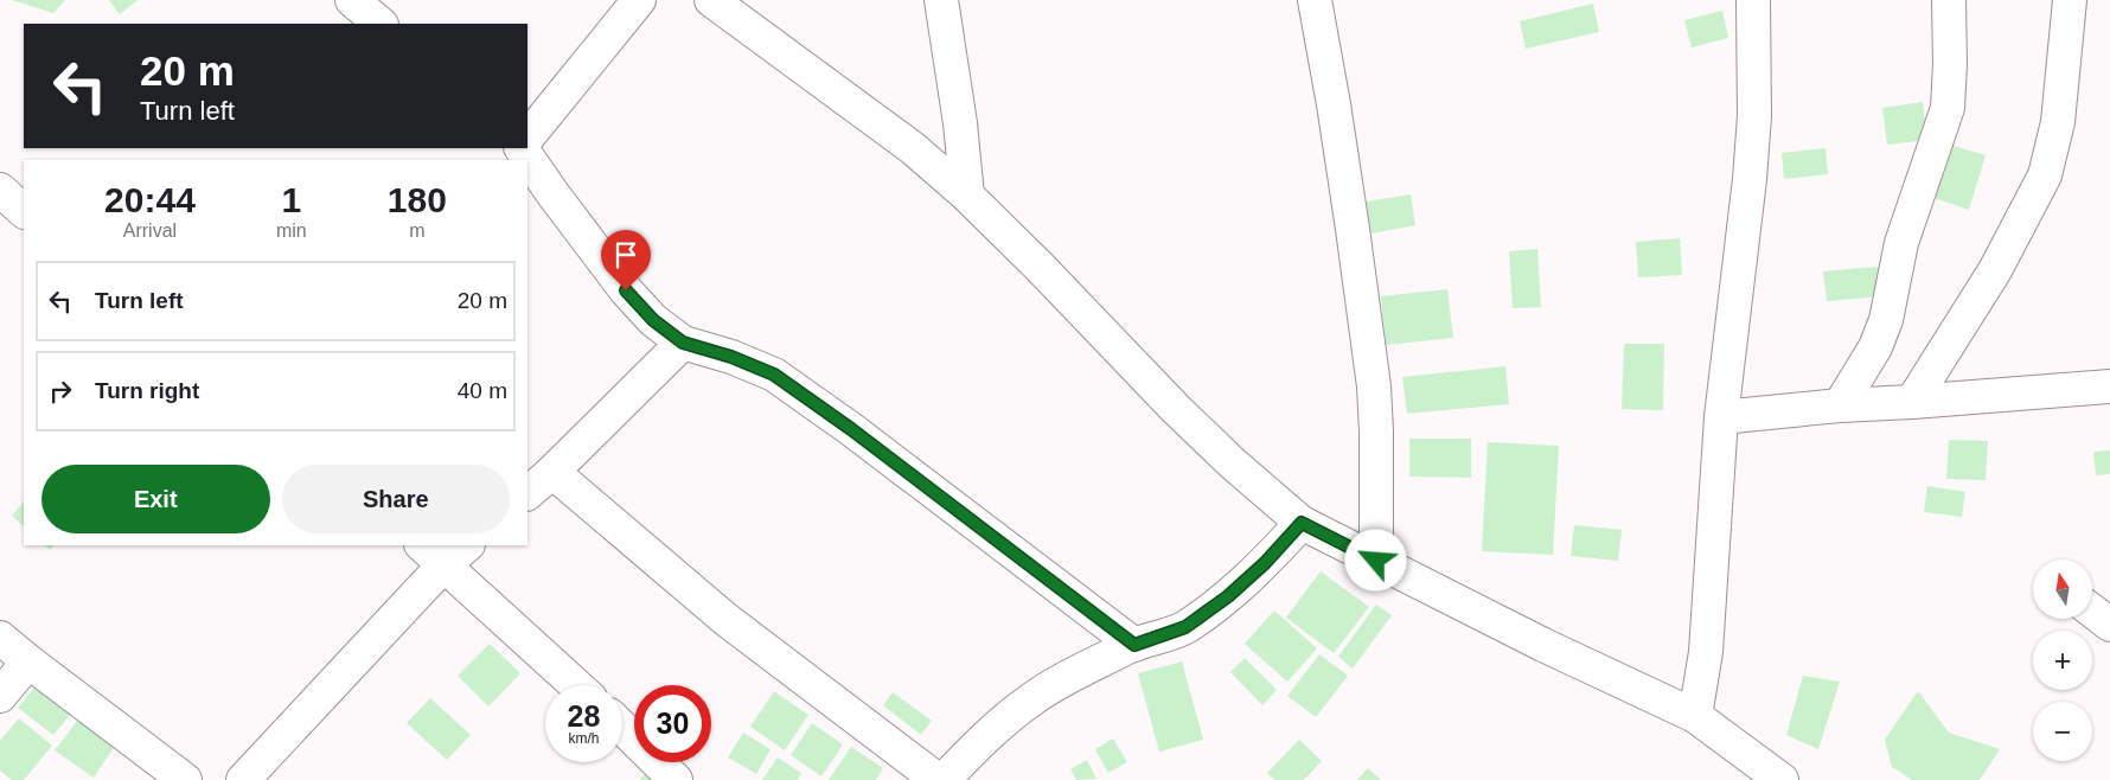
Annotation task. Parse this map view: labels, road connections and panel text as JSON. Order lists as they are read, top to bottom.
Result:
{
  "north": "top",
  "page": {
    "turn": ["20 m", "Turn left"],
    "eta": [
      "20:44",
      "Arrival",
      "1",
      "min",
      "180",
      "m"
    ],
    "list": [
      {
        "name": "Turn left",
        "value": "20 m"
      },
      {
        "name": "Turn right",
        "value": "40 m"
      }
    ],
    "buttons": ["Exit", "Share"],
    "map_buttons": ["+", "−"],
    "speed": "28 km/h",
    "limit": "30"
  }
}
